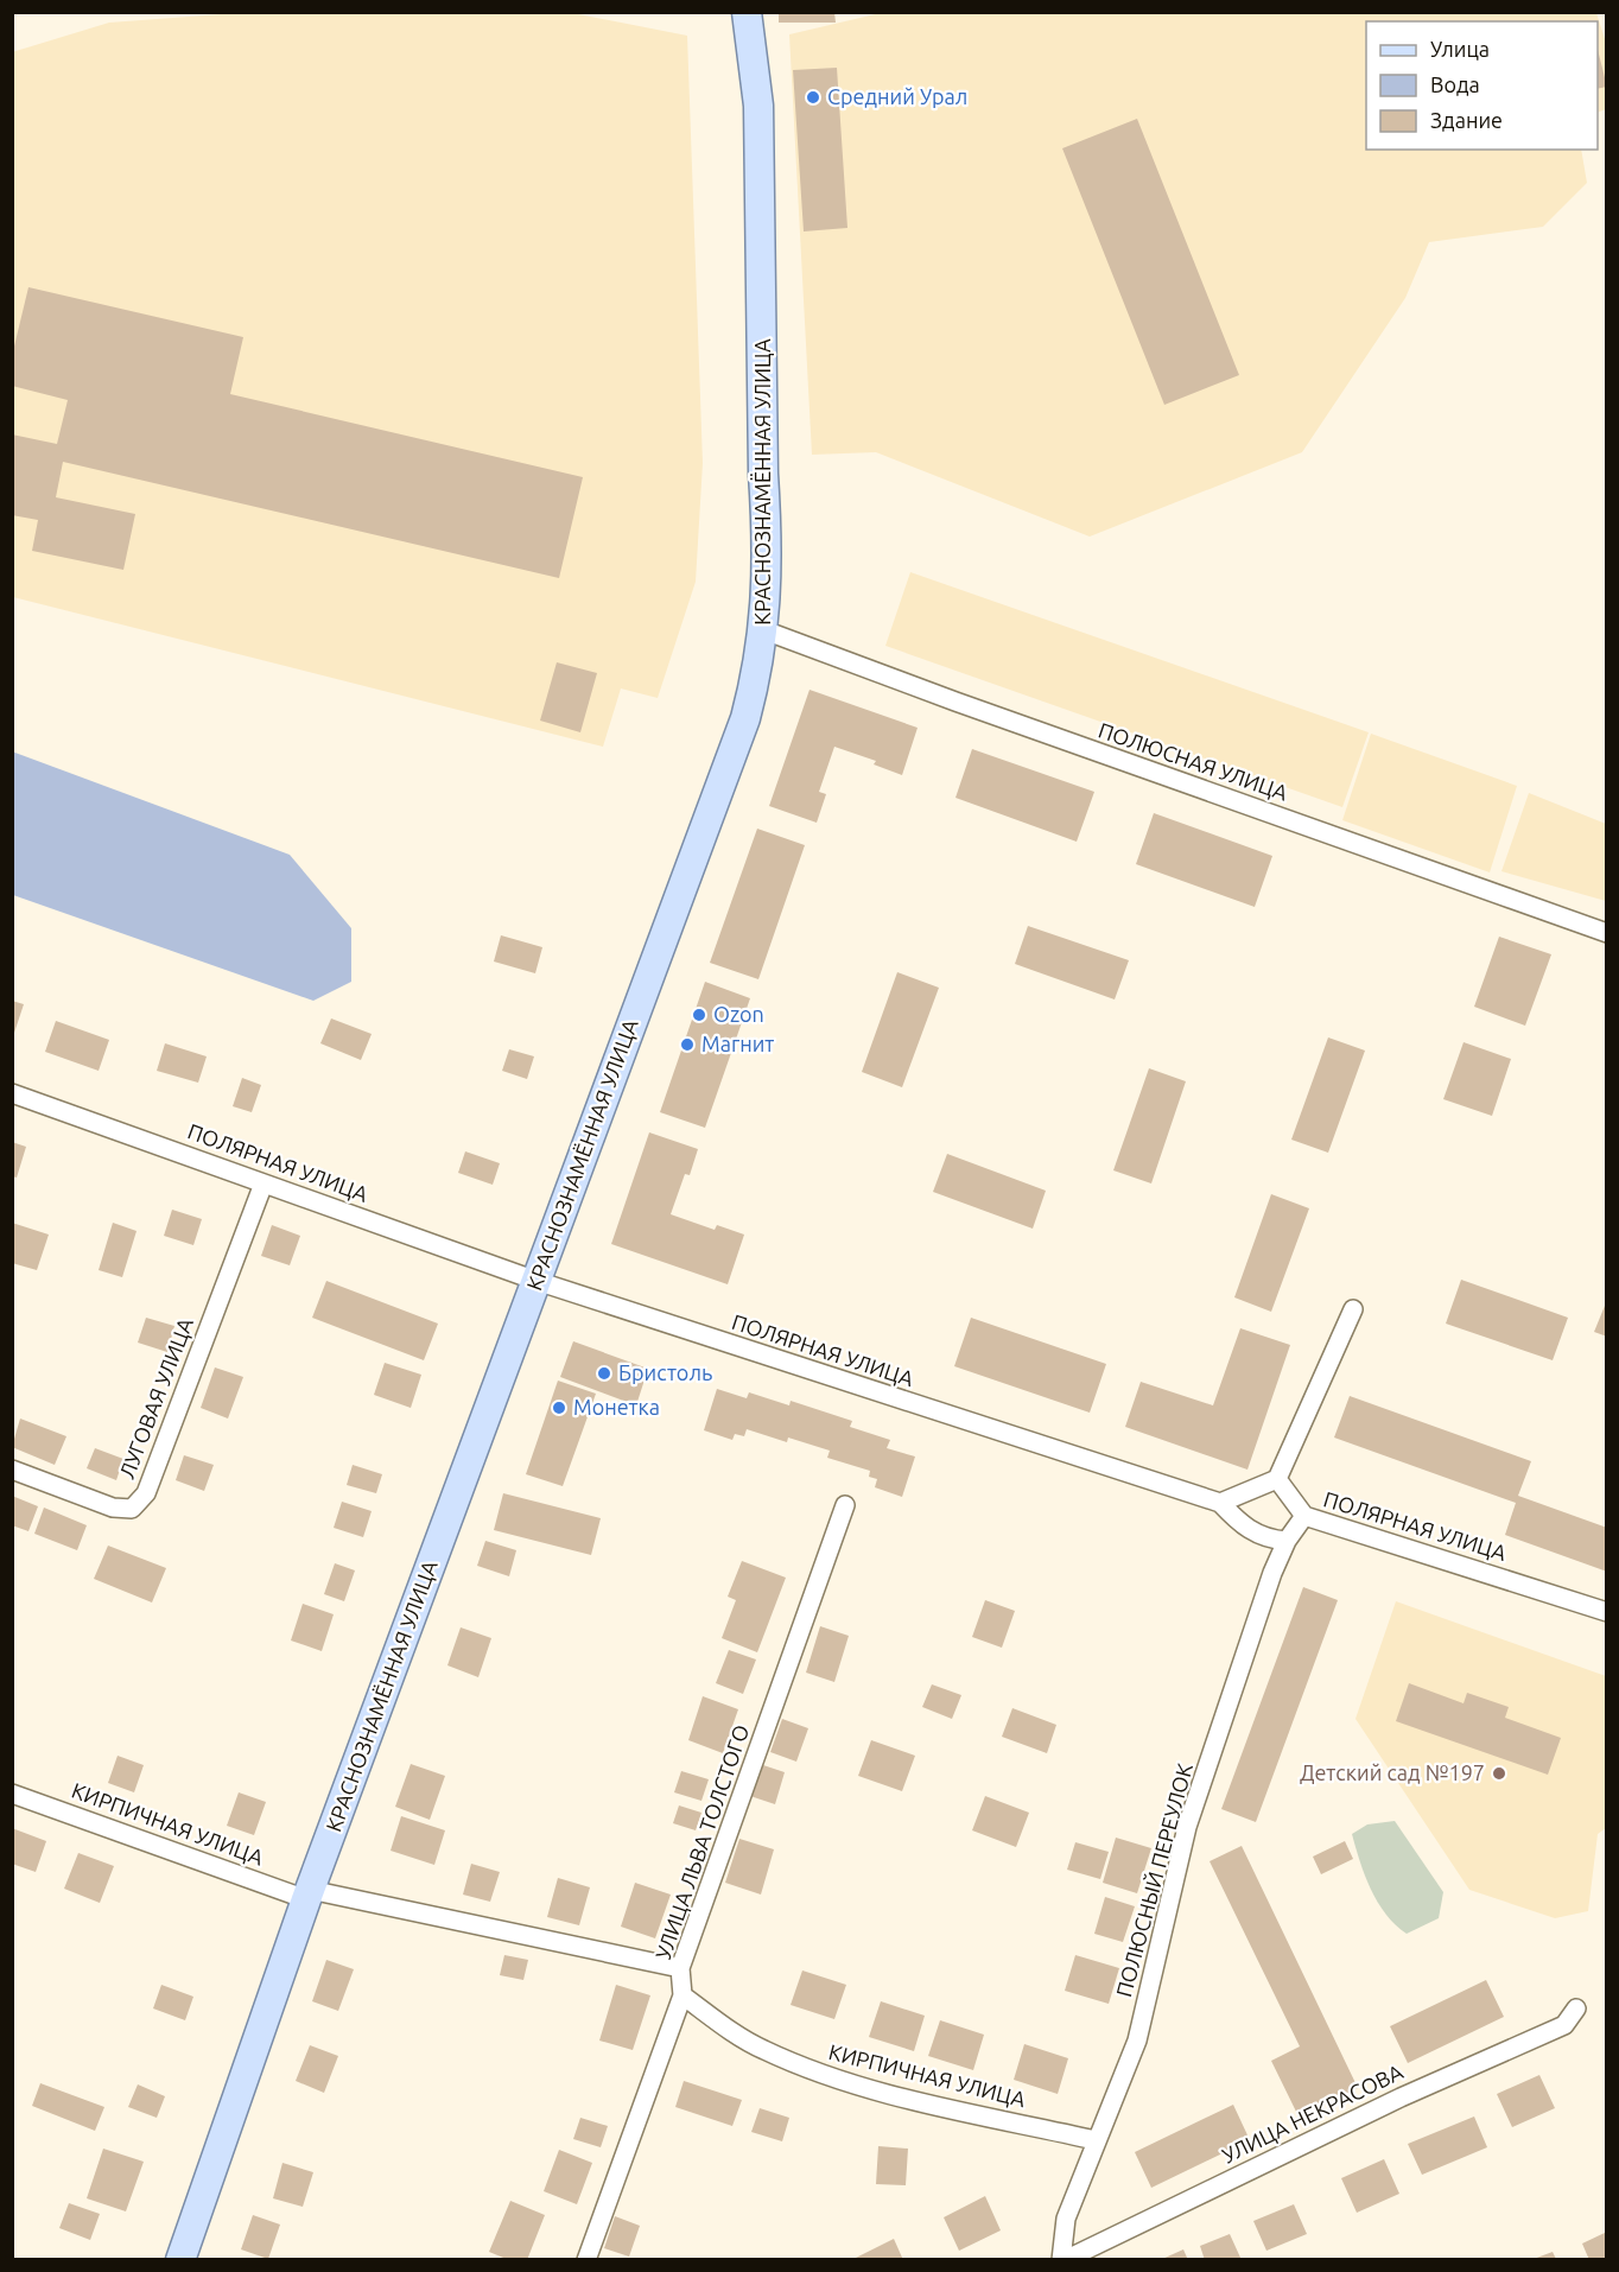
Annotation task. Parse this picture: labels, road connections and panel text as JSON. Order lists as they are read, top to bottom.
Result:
{
  "streets": {
    "main road": ["КРАСНОЗНАМЁННАЯ УЛИЦА"],
    "street": [
      "ПОЛЮСНАЯ УЛИЦА",
      "ПОЛЯРНАЯ УЛИЦА",
      "ЛУГОВАЯ УЛИЦА",
      "КИРПИЧНАЯ УЛИЦА",
      "УЛИЦА ЛЬВА ТОЛСТОГО",
      "ПОЛЮСНЫЙ ПЕРЕУЛОК",
      "УЛИЦА НЕКРАСОВА"
    ]
  },
  "crossings": [
    ["КРАСНОЗНАМЁННАЯ УЛИЦА", "ПОЛЮСНАЯ УЛИЦА"],
    ["КРАСНОЗНАМЁННАЯ УЛИЦА", "ПОЛЯРНАЯ УЛИЦА"],
    ["КРАСНОЗНАМЁННАЯ УЛИЦА", "КИРПИЧНАЯ УЛИЦА"],
    ["ПОЛЯРНАЯ УЛИЦА", "ЛУГОВАЯ УЛИЦА"],
    ["ПОЛЯРНАЯ УЛИЦА", "ПОЛЮСНЫЙ ПЕРЕУЛОК"],
    ["КИРПИЧНАЯ УЛИЦА", "УЛИЦА ЛЬВА ТОЛСТОГО"],
    ["КИРПИЧНАЯ УЛИЦА", "ПОЛЮСНЫЙ ПЕРЕУЛОК"],
    ["ПОЛЮСНЫЙ ПЕРЕУЛОК", "УЛИЦА НЕКРАСОВА"]
  ],
  "places": [
    "Средний Урал",
    "Ozon",
    "Магнит",
    "Бристоль",
    "Монетка",
    "Детский сад №197"
  ],
  "legend": ["Улица", "Вода", "Здание"]
}
